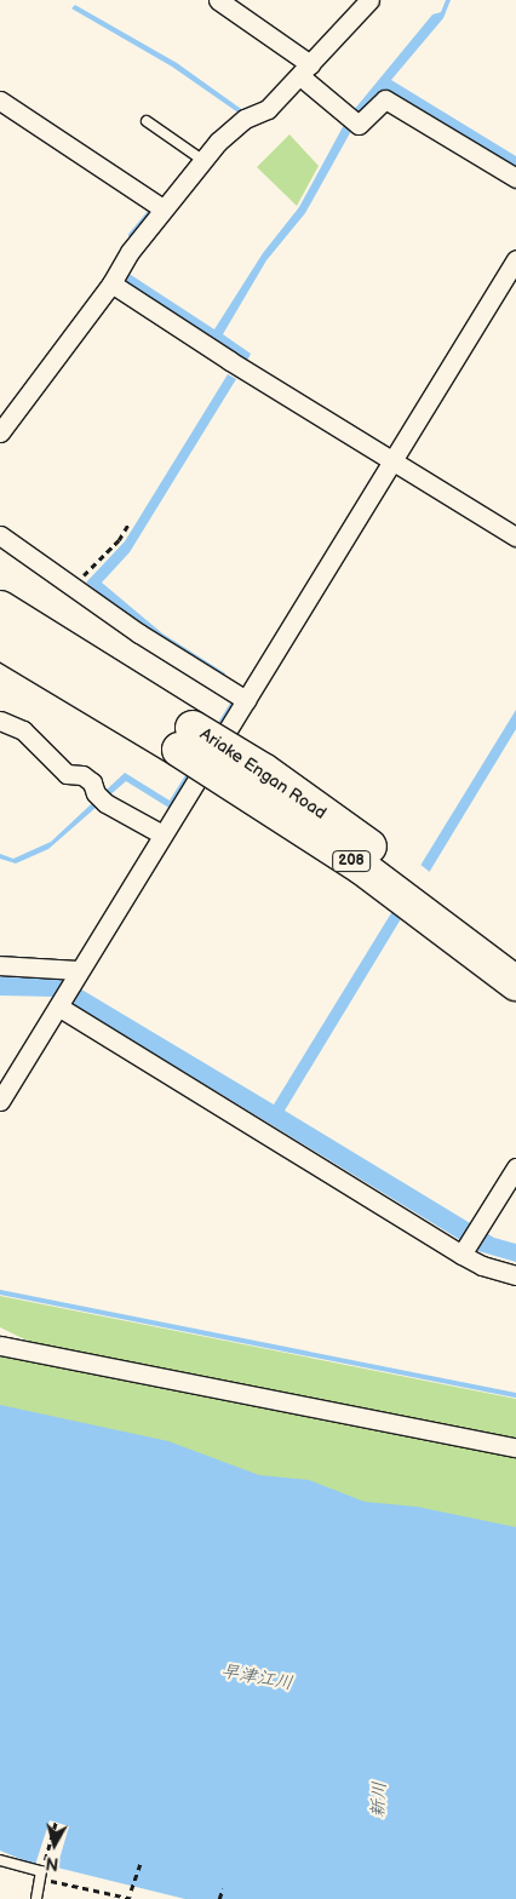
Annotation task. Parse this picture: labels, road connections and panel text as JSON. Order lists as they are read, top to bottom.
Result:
{
  "streets": {
    "highway": ["Ariake Engan Road", "208"]
  },
  "water": ["早津江川", "新川"],
  "north": "bottom"
}
